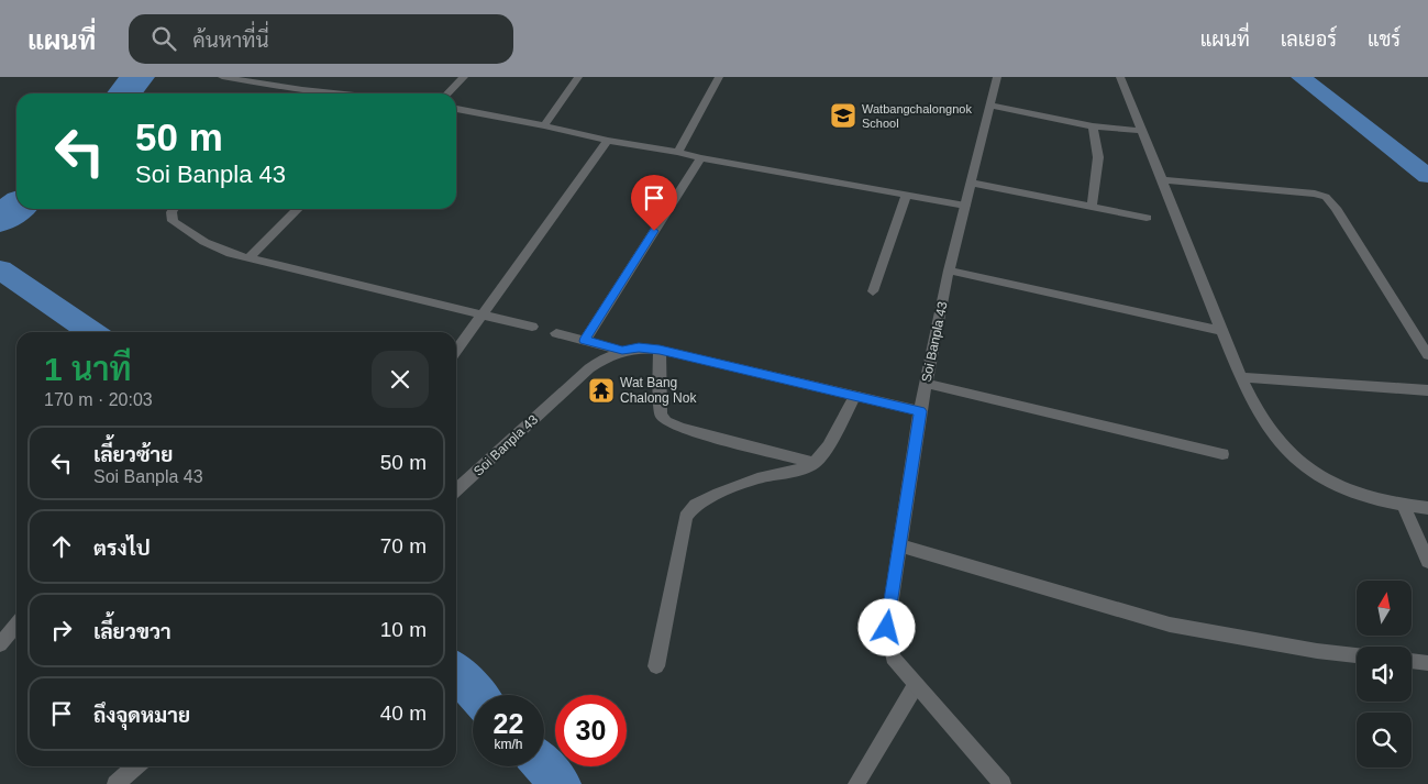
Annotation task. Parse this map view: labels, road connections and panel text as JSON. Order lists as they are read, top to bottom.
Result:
{
  "streets": {
    "street": ["Soi Banpla 43"]
  },
  "places": {
    "school or university": ["Watbangchalongnok School"],
    "temple": ["Wat Bang Chalong Nok"]
  },
  "north": "top",
  "page": {
    "header": "แผนที่",
    "search": "ค้นหาที่นี่",
    "nav": ["แผนที่", "เลเยอร์", "แชร์"],
    "turn": ["50 m", "Soi Banpla 43"],
    "heading": ["1 นาที", "170 m · 20:03"],
    "list": [
      {
        "name": "เลี้ยวซ้าย",
        "note": "Soi Banpla 43",
        "value": "50 m"
      },
      {
        "name": "ตรงไป",
        "value": "70 m"
      },
      {
        "name": "เลี้ยวขวา",
        "value": "10 m"
      },
      {
        "name": "ถึงจุดหมาย",
        "value": "40 m"
      }
    ],
    "speed": "22 km/h",
    "limit": "30"
  }
}
